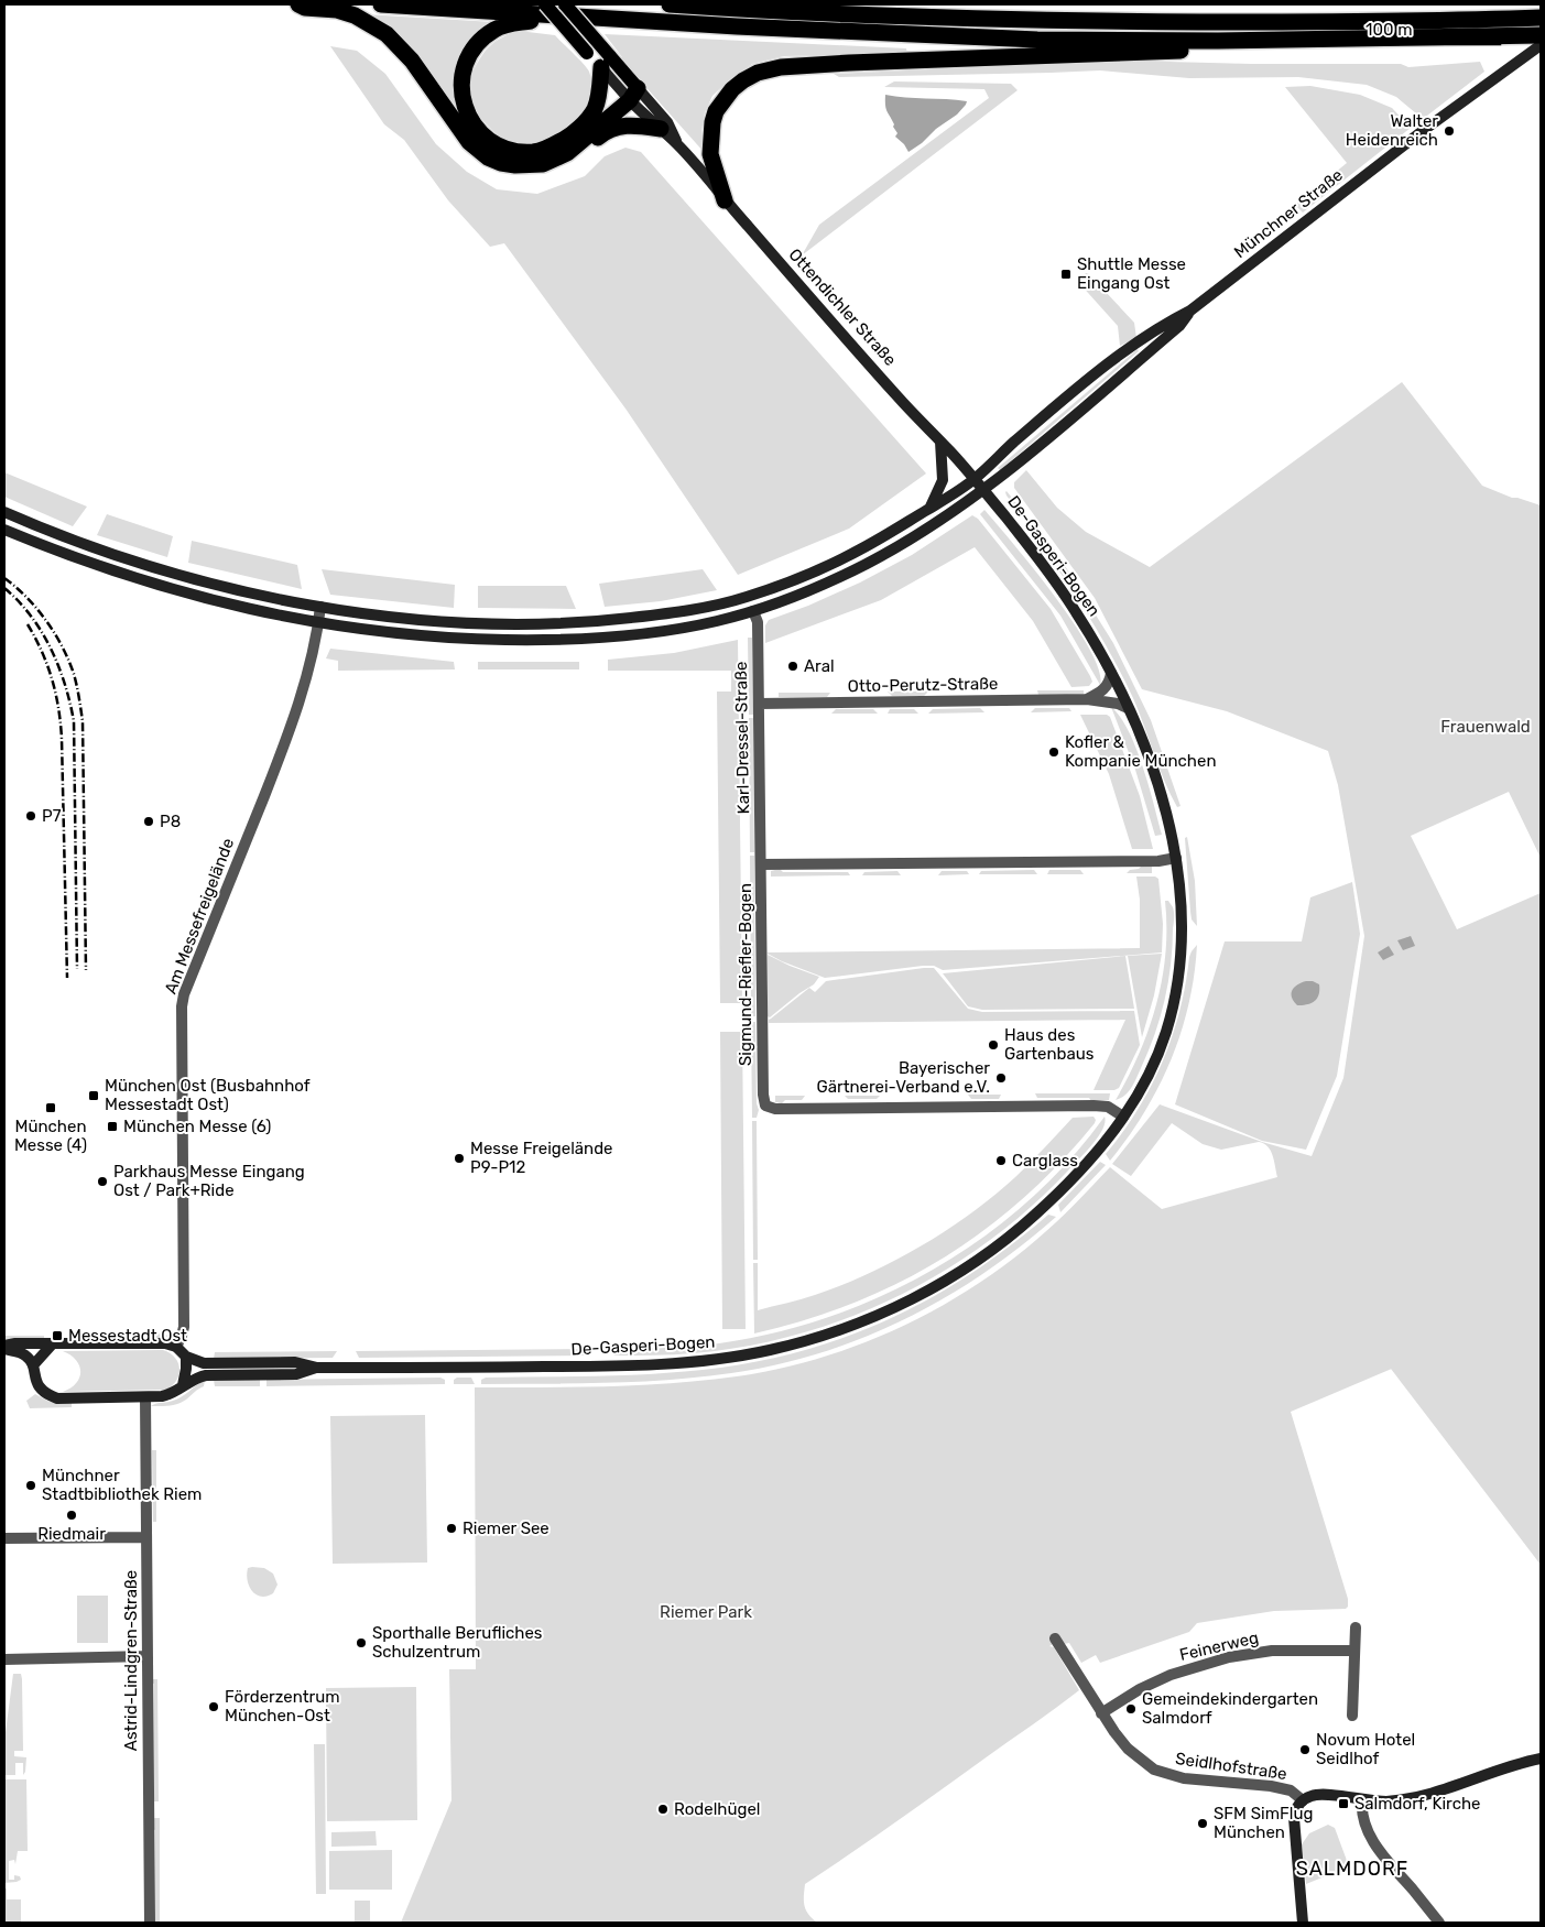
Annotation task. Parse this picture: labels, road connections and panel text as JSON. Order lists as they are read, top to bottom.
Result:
{
  "streets": {
    "main road": ["Münchner Straße", "Ottendichler Straße", "De-Gasperi-Bogen"],
    "street": [
      "Otto-Perutz-Straße",
      "Karl-Dressel-Straße",
      "Am Messefreigelände",
      "Sigmund-Riefler-Bogen",
      "Feinerweg",
      "Astrid-Lindgren-Straße",
      "Seidlhofstraße"
    ]
  },
  "crossings": [
    ["Münchner Straße", "Ottendichler Straße"],
    ["Münchner Straße", "De-Gasperi-Bogen"],
    ["Münchner Straße", "Karl-Dressel-Straße"],
    ["Münchner Straße", "Am Messefreigelände"],
    ["Ottendichler Straße", "De-Gasperi-Bogen"],
    ["De-Gasperi-Bogen", "Otto-Perutz-Straße"],
    ["De-Gasperi-Bogen", "Sigmund-Riefler-Bogen"],
    ["De-Gasperi-Bogen", "Astrid-Lindgren-Straße"],
    ["Otto-Perutz-Straße", "Karl-Dressel-Straße"],
    ["Karl-Dressel-Straße", "Sigmund-Riefler-Bogen"],
    ["Feinerweg", "Seidlhofstraße"]
  ],
  "districts": ["SALMDORF"],
  "parks": ["Frauenwald", "Riemer Park"],
  "places": {
    "other": [
      "Walter Heidenreich",
      "Aral",
      "Kofler & Kompanie München",
      "P7",
      "P8",
      "Haus des Gartenbaus",
      "Bayerischer Gärtnerei-Verband e.V.",
      "Messe Freigelände P9-P12",
      "Carglass",
      "Parkhaus Messe Eingang Ost / Park+Ride",
      "Münchner Stadtbibliothek Riem",
      "Riedmair",
      "Riemer See",
      "Sporthalle Berufliches Schulzentrum",
      "Förderzentrum München-Ost",
      "Gemeindekindergarten Salmdorf",
      "Novum Hotel Seidlhof",
      "Rodelhügel",
      "SFM SimFlug München"
    ],
    "transit": [
      "Shuttle Messe Eingang Ost",
      "München Ost (Busbahnhof Messestadt Ost)",
      "München Messe (4)",
      "München Messe (6)",
      "Messestadt Ost",
      "Salmdorf, Kirche"
    ]
  },
  "scale_bar": "100 m"
}
